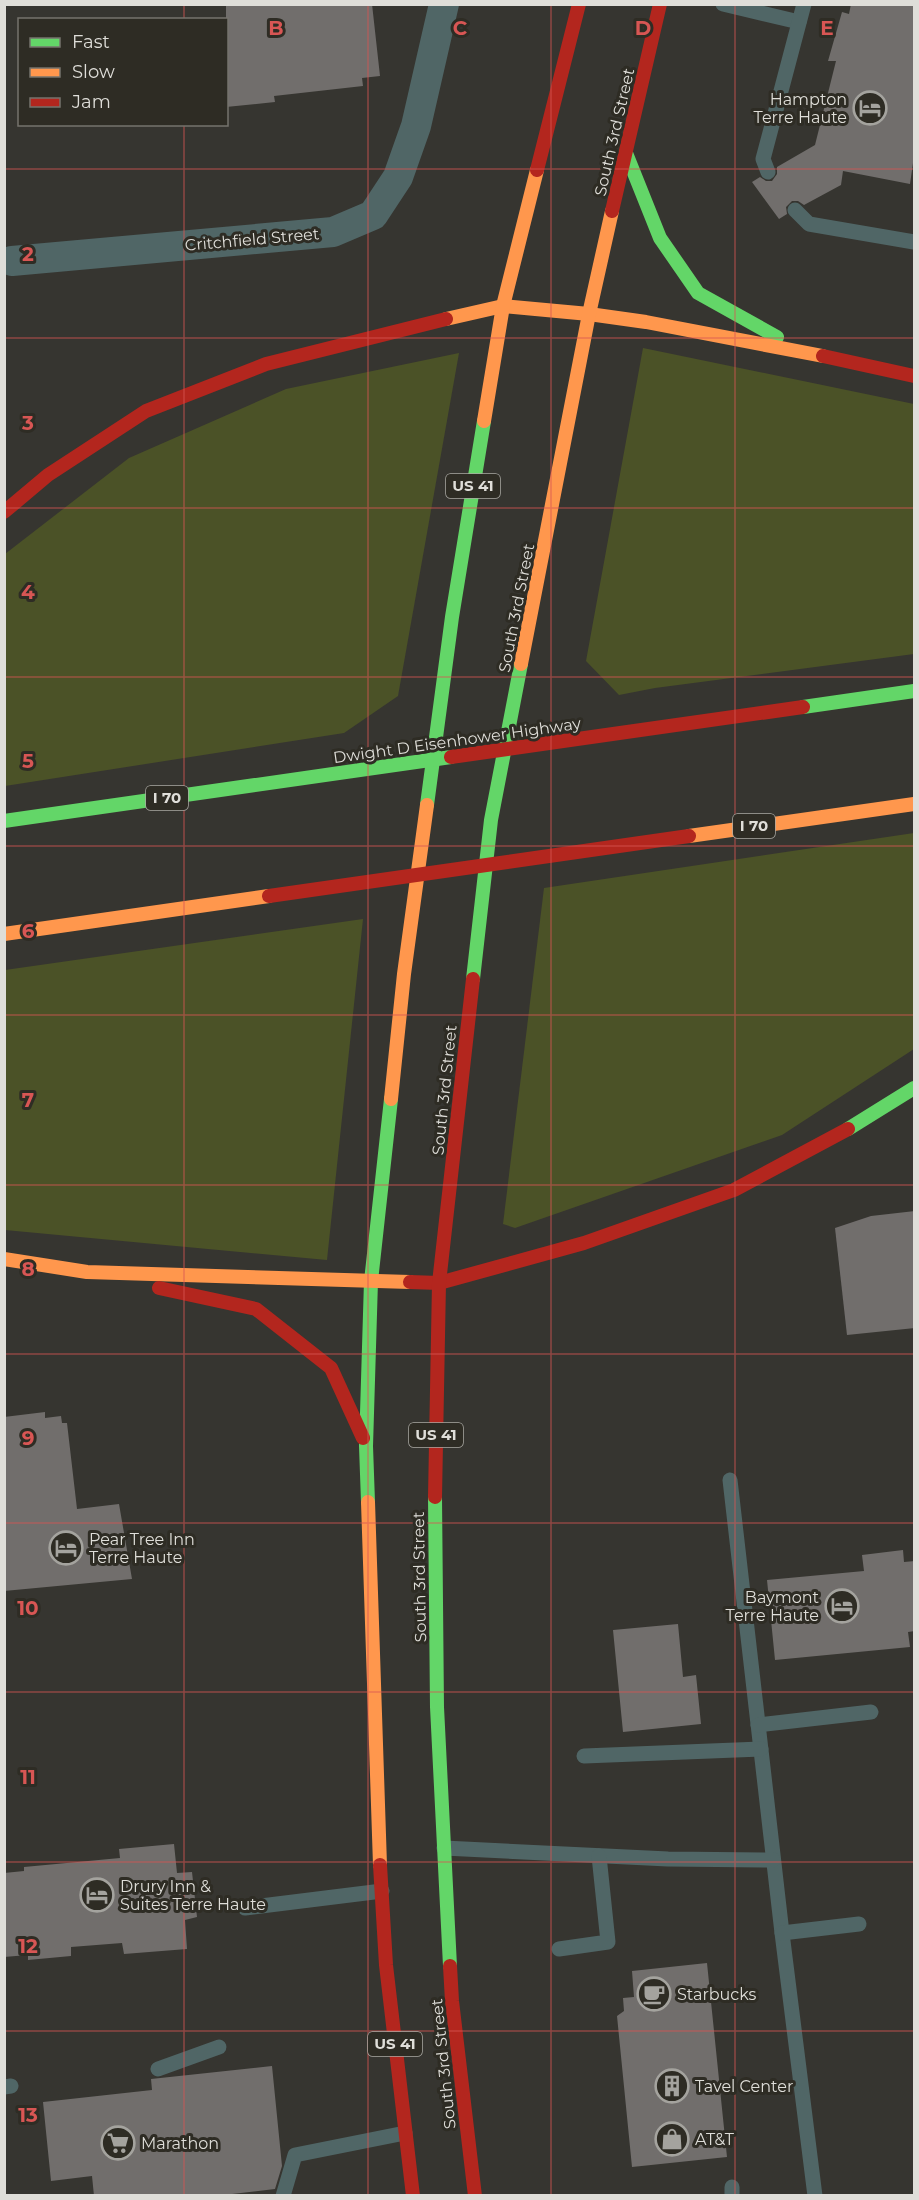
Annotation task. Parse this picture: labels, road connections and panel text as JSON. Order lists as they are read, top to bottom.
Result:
{
  "streets": {
    "highway": [
      "South 3rd Street",
      "US 41",
      "Dwight D Eisenhower Highway",
      "I 70"
    ],
    "street": ["Critchfield Street"]
  },
  "places": {
    "hotel": [
      "Hampton Terre Haute",
      "Pear Tree Inn Terre Haute",
      "Baymont Terre Haute",
      "Drury Inn & Suites Terre Haute"
    ],
    "cafe": ["Starbucks"],
    "building": ["Tavel Center"],
    "shop": ["AT&T"],
    "supermarket": ["Marathon"]
  },
  "legend": ["Fast", "Slow", "Jam"],
  "grid": {
    "columns": [
      "B",
      "C",
      "D",
      "E"
    ],
    "rows": [
      "2",
      "3",
      "4",
      "5",
      "6",
      "7",
      "8",
      "9",
      "10",
      "11",
      "12",
      "13"
    ]
  }
}
